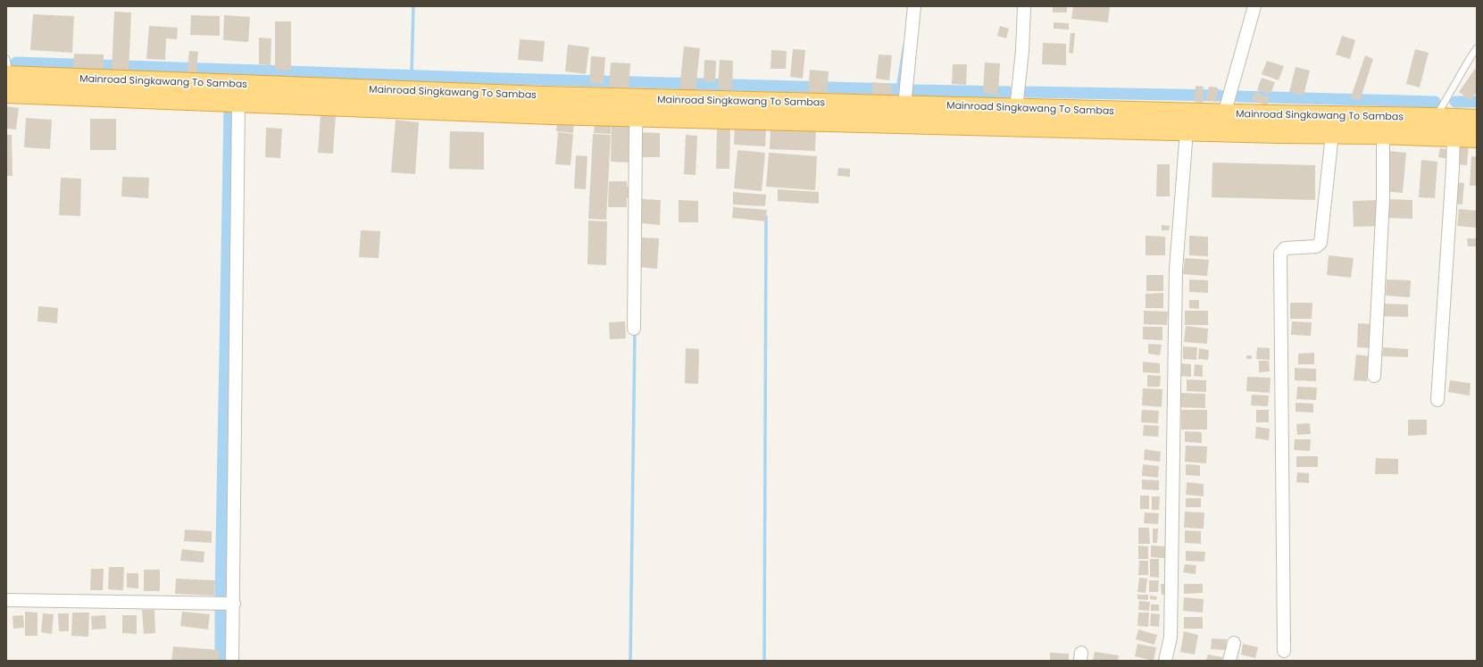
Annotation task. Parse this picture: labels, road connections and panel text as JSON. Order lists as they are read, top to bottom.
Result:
{
  "streets": {
    "highway": ["Mainroad Singkawang To Sambas"]
  }
}
